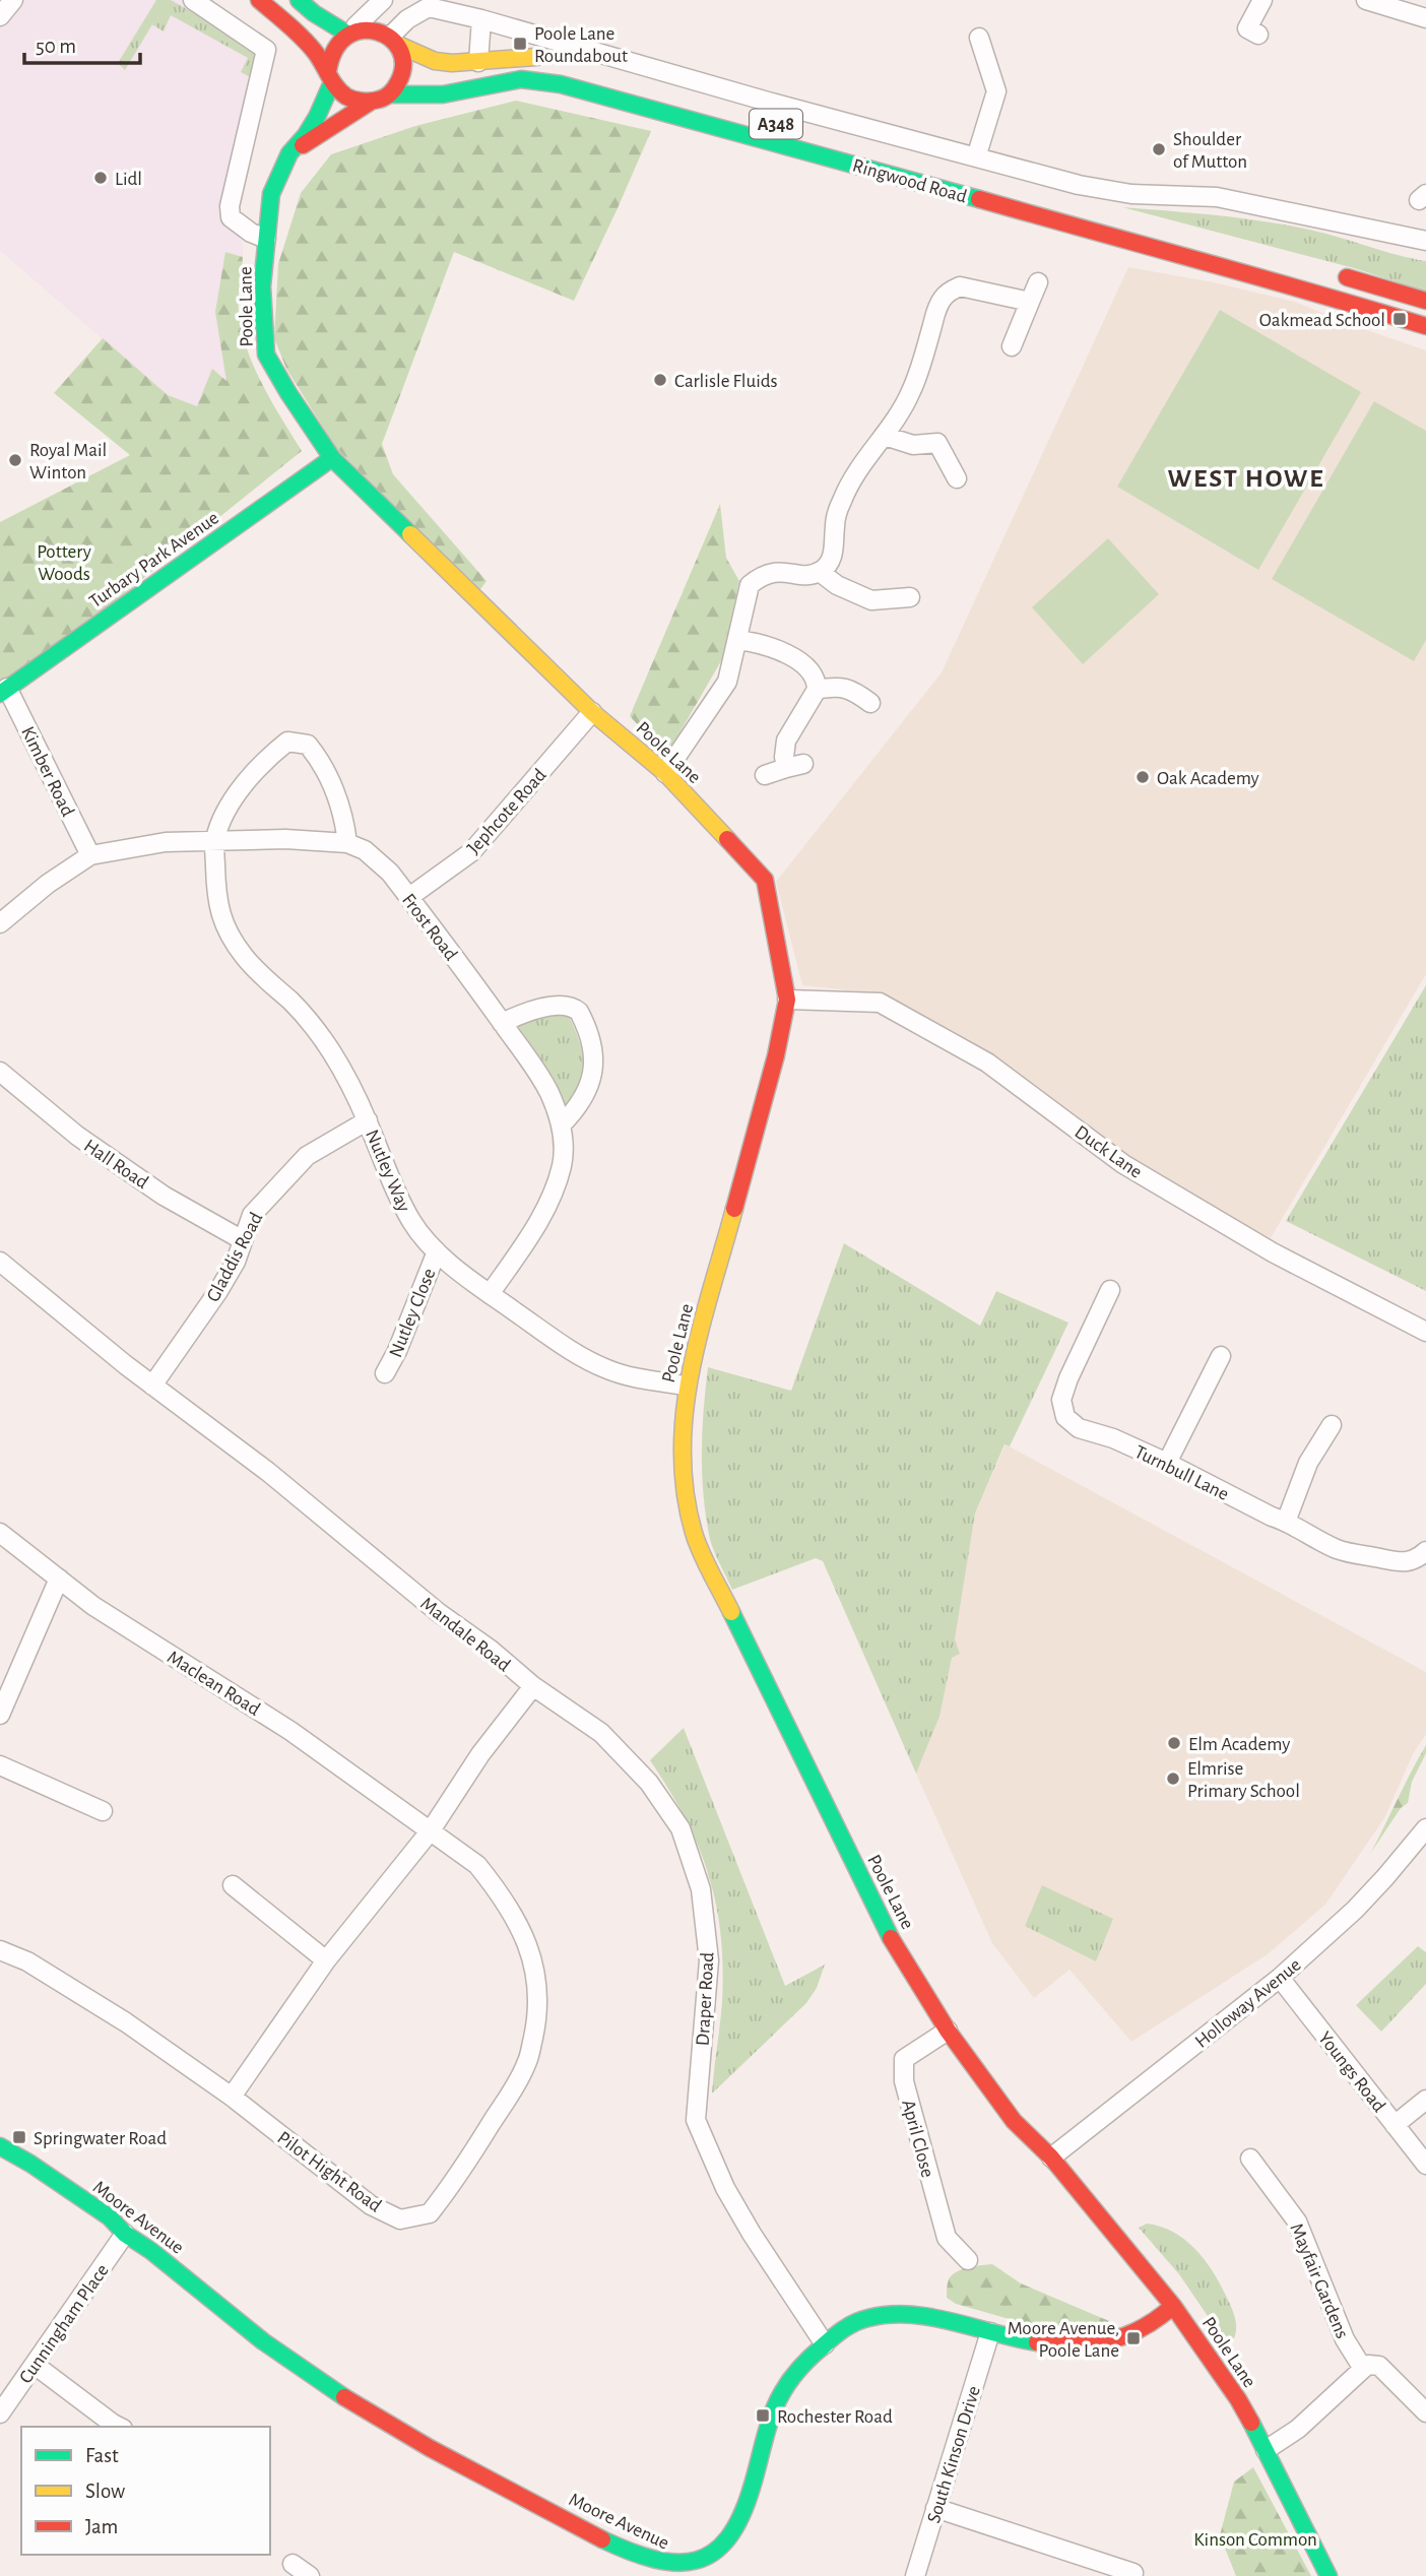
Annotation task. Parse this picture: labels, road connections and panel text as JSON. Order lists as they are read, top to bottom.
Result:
{
  "streets": {
    "main road": [
      "A348",
      "Ringwood Road",
      "Poole Lane",
      "Turbary Park Avenue",
      "Moore Avenue"
    ],
    "street": [
      "Kimber Road",
      "Jephcote Road",
      "Frost Road",
      "Duck Lane",
      "Hall Road",
      "Nutley Way",
      "Gladdis Road",
      "Nutley Close",
      "Turnbull Lane",
      "Mandale Road",
      "Maclean Road",
      "Draper Road",
      "Holloway Avenue",
      "Youngs Road",
      "April Close",
      "Pilot Hight Road",
      "Mayfair Gardens",
      "Cunningham Place",
      "South Kinson Drive"
    ]
  },
  "crossings": [
    ["Ringwood Road", "Poole Lane"],
    ["Poole Lane", "Turbary Park Avenue"],
    ["Poole Lane", "Jephcote Road"],
    ["Poole Lane", "Duck Lane"],
    ["Poole Lane", "Nutley Way"],
    ["Poole Lane", "Holloway Avenue"],
    ["Poole Lane", "April Close"],
    ["Poole Lane", "Moore Avenue"],
    ["Turbary Park Avenue", "Kimber Road"],
    ["Kimber Road", "Frost Road"],
    ["Jephcote Road", "Frost Road"],
    ["Frost Road", "Nutley Way"],
    ["Hall Road", "Gladdis Road"],
    ["Nutley Way", "Gladdis Road"],
    ["Nutley Way", "Nutley Close"],
    ["Gladdis Road", "Mandale Road"],
    ["Mandale Road", "Draper Road"],
    ["Maclean Road", "Pilot Hight Road"],
    ["Draper Road", "Moore Avenue"],
    ["Holloway Avenue", "Youngs Road"],
    ["Moore Avenue", "Cunningham Place"],
    ["Moore Avenue", "South Kinson Drive"]
  ],
  "districts": ["WEST HOWE"],
  "parks": ["Pottery Woods", "Kinson Common"],
  "places": {
    "transit": [
      "Poole Lane Roundabout",
      "Oakmead School",
      "Springwater Road",
      "Moore Avenue, Poole Lane",
      "Rochester Road"
    ],
    "other": [
      "Shoulder of Mutton",
      "Lidl",
      "Carlisle Fluids",
      "Royal Mail Winton",
      "Oak Academy",
      "Elm Academy",
      "Elmrise Primary School"
    ]
  },
  "legend": ["Fast", "Slow", "Jam"],
  "scale_bar": "50 m"
}
